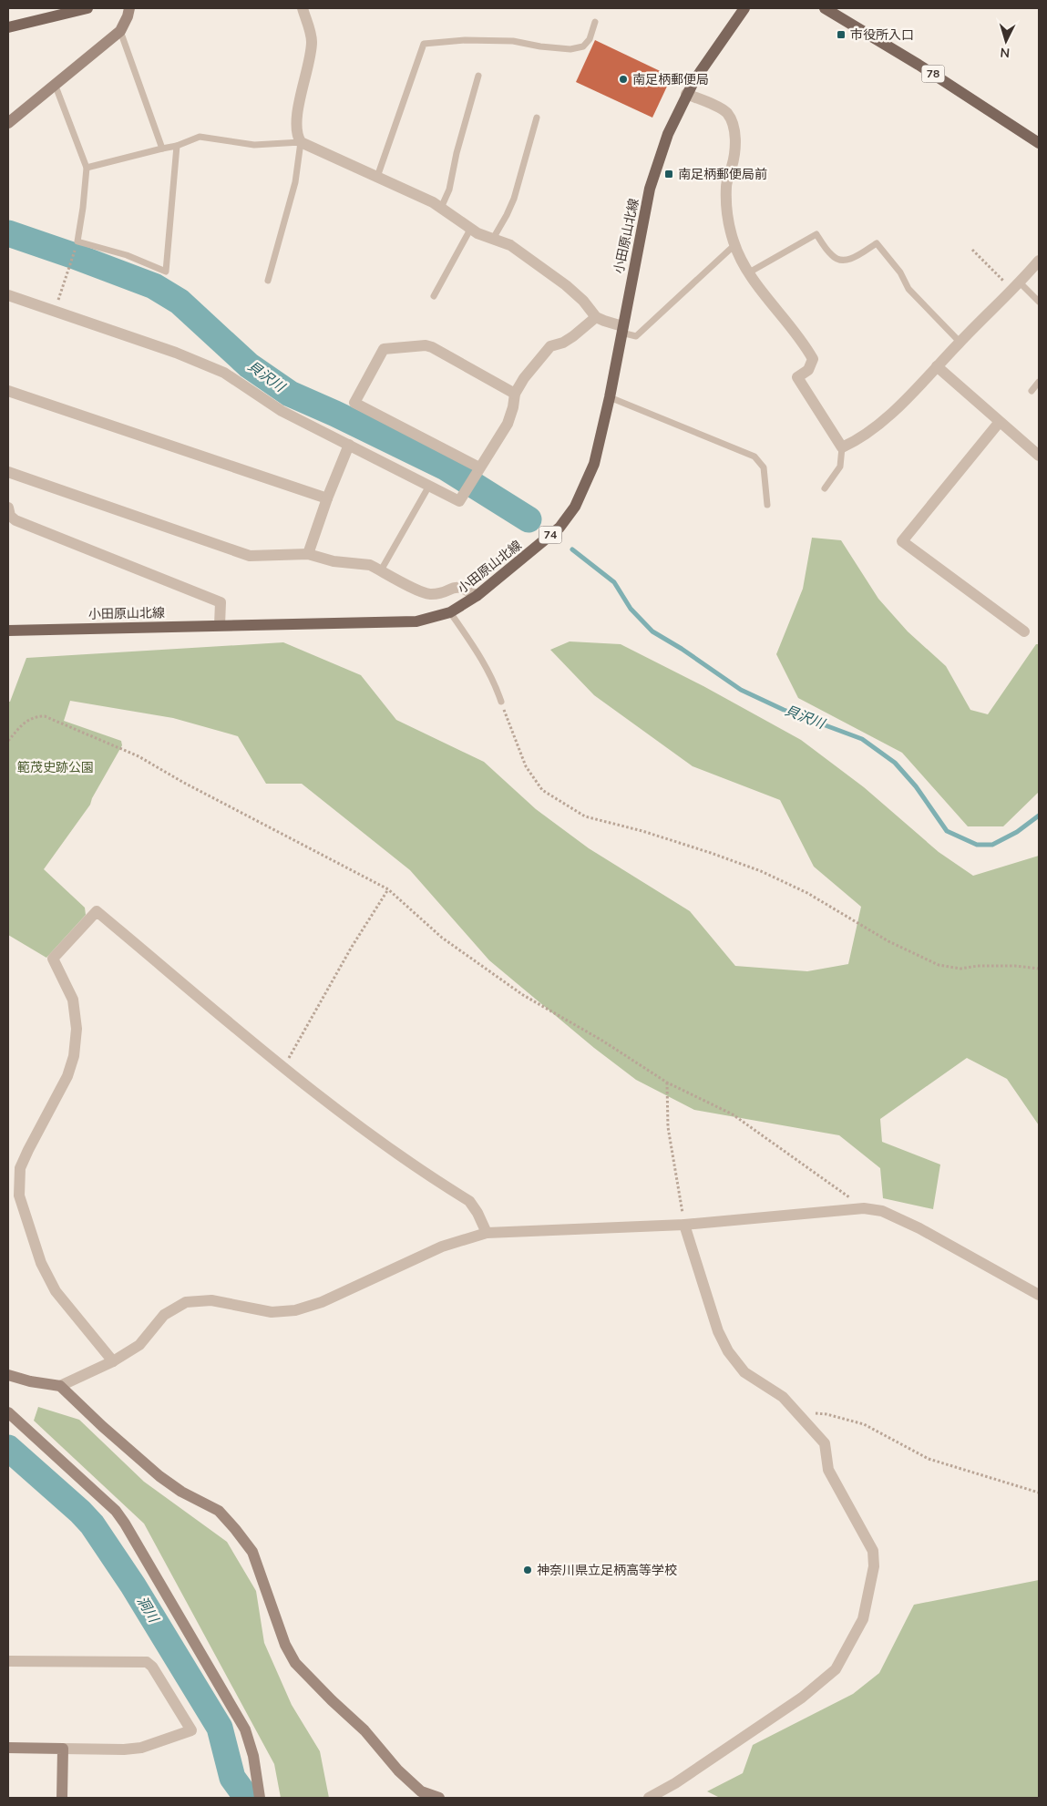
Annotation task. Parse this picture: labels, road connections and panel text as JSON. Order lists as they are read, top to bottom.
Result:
{
  "streets": {
    "main road": ["78", "小田原山北線", "74"]
  },
  "water": ["貝沢川", "洞川"],
  "parks": ["範茂史跡公園"],
  "places": {
    "transit": ["市役所入口", "南足柄郵便局前"],
    "other": ["南足柄郵便局", "神奈川県立足柄高等学校"]
  },
  "north": "bottom"
}
